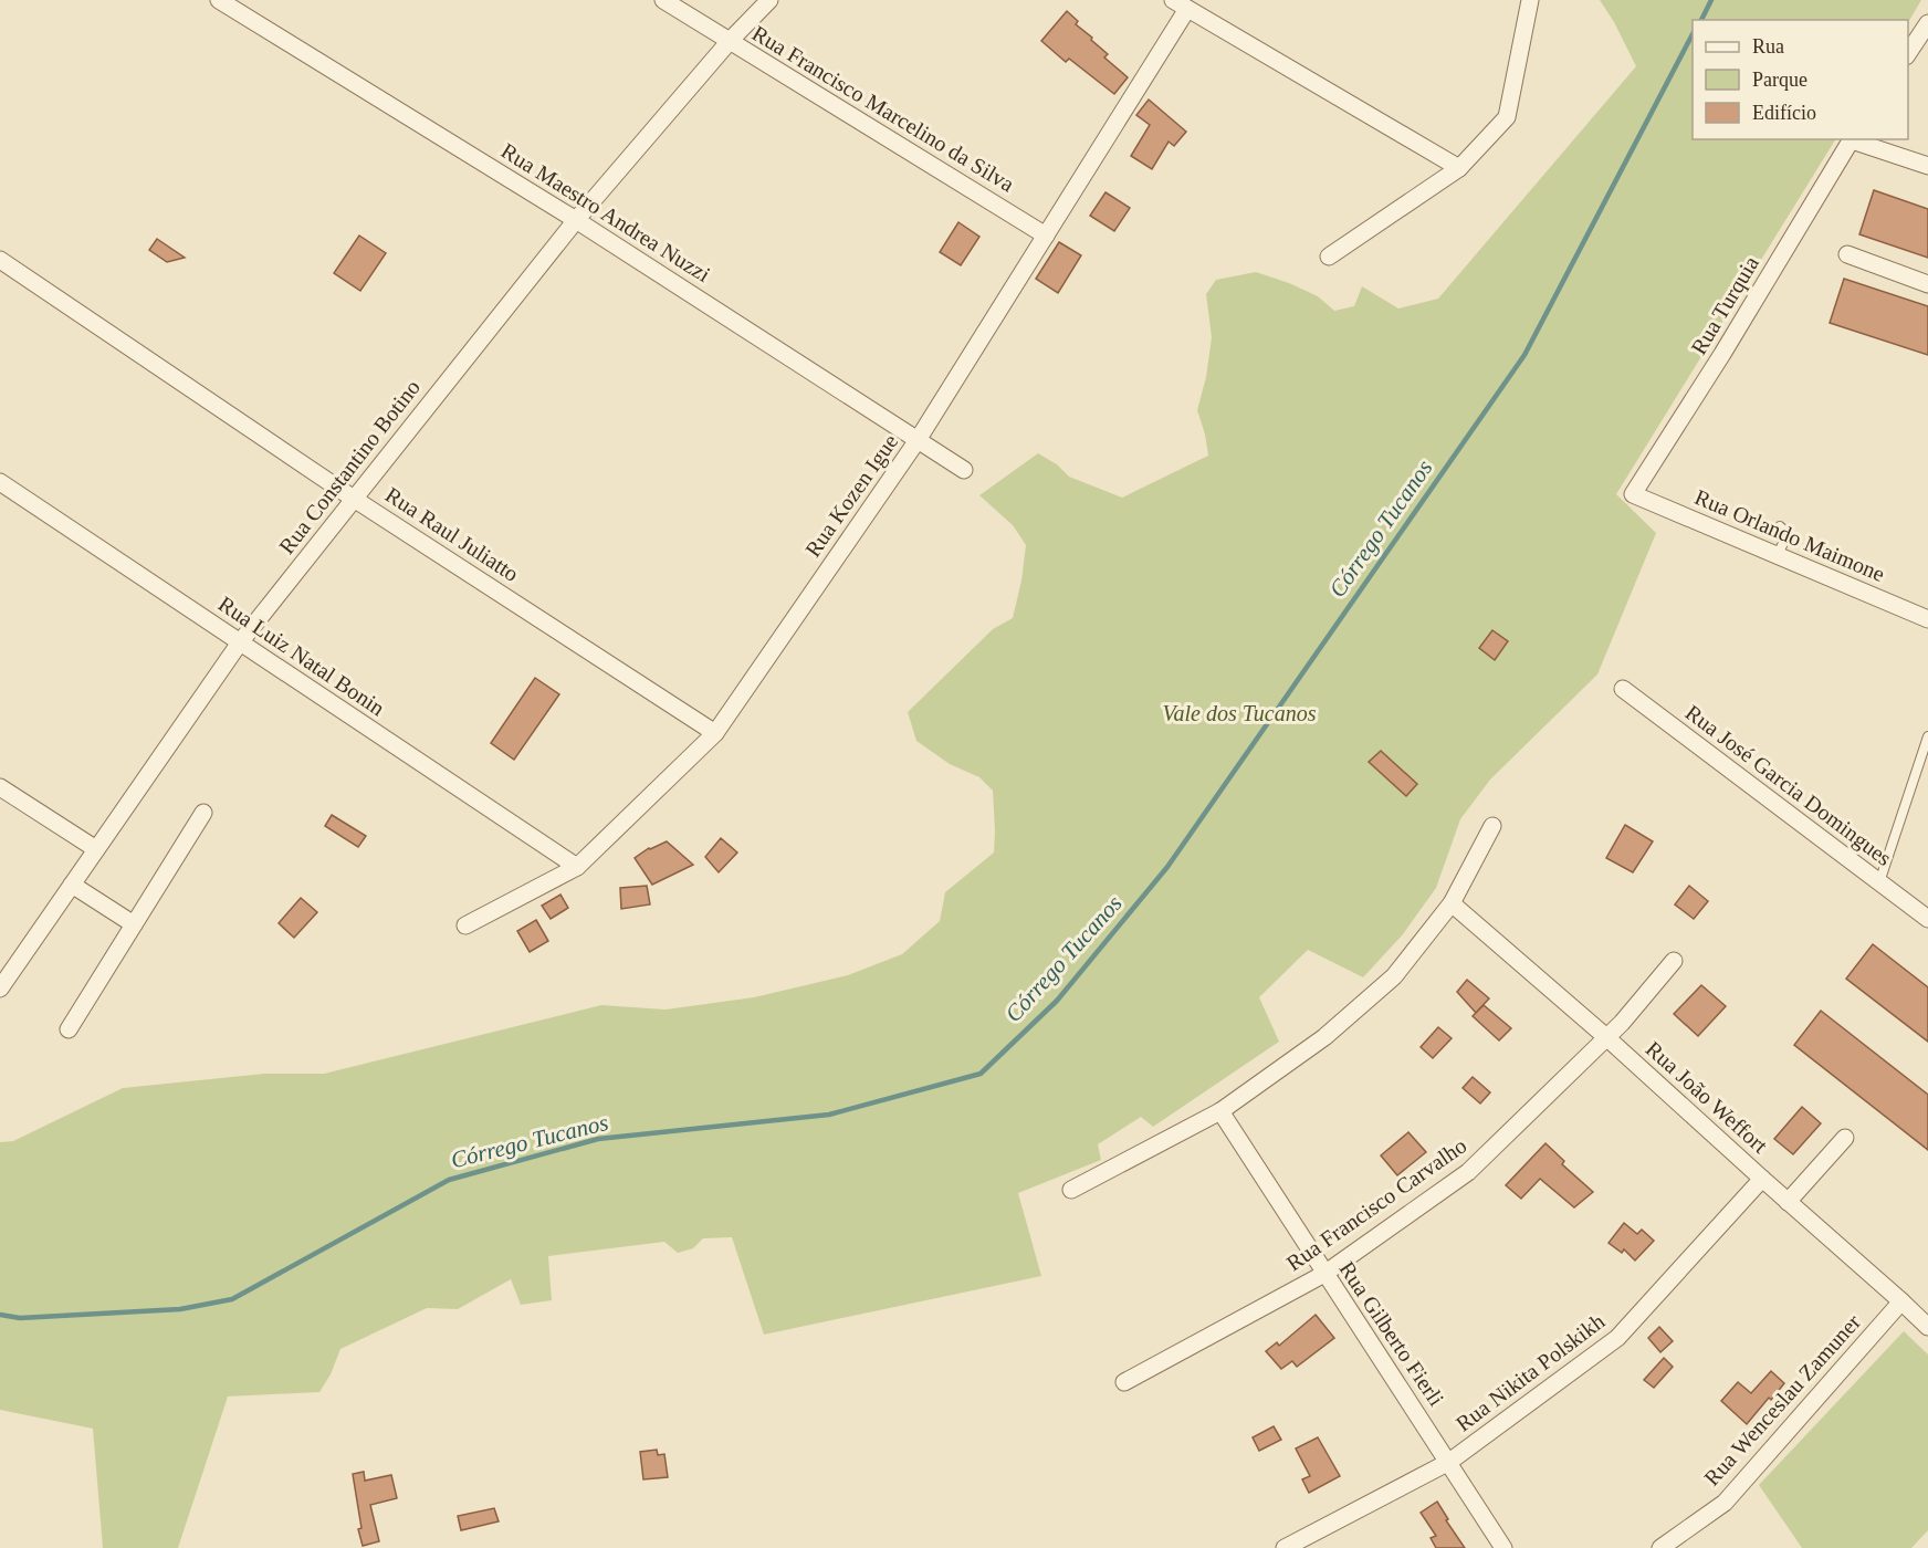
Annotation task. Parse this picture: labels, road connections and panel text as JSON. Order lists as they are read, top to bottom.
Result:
{
  "streets": {
    "street": [
      "Rua Francisco Marcelino da Silva",
      "Rua Maestro Andrea Nuzzi",
      "Rua Turquia",
      "Rua Constantino Botino",
      "Rua Kozen Igue",
      "Rua Raul Juliatto",
      "Rua Orlando Maimone",
      "Rua Luiz Natal Bonin",
      "Rua José Garcia Domingues",
      "Rua João Weffort",
      "Rua Francisco Carvalho",
      "Rua Gilberto Fierli",
      "Rua Nikita Polskikh",
      "Rua Wenceslau Zamuner"
    ]
  },
  "crossings": [
    ["Rua Francisco Marcelino da Silva", "Rua Constantino Botino"],
    ["Rua Francisco Marcelino da Silva", "Rua Kozen Igue"],
    ["Rua Maestro Andrea Nuzzi", "Rua Constantino Botino"],
    ["Rua Maestro Andrea Nuzzi", "Rua Kozen Igue"],
    ["Rua Turquia", "Rua Orlando Maimone"],
    ["Rua Constantino Botino", "Rua Raul Juliatto"],
    ["Rua Constantino Botino", "Rua Luiz Natal Bonin"],
    ["Rua Kozen Igue", "Rua Raul Juliatto"],
    ["Rua Kozen Igue", "Rua Luiz Natal Bonin"],
    ["Rua João Weffort", "Rua Francisco Carvalho"],
    ["Rua João Weffort", "Rua Nikita Polskikh"],
    ["Rua João Weffort", "Rua Wenceslau Zamuner"],
    ["Rua Francisco Carvalho", "Rua Gilberto Fierli"],
    ["Rua Gilberto Fierli", "Rua Nikita Polskikh"]
  ],
  "water": ["Córrego Tucanos"],
  "parks": ["Vale dos Tucanos"],
  "legend": ["Rua", "Parque", "Edifício"]
}
